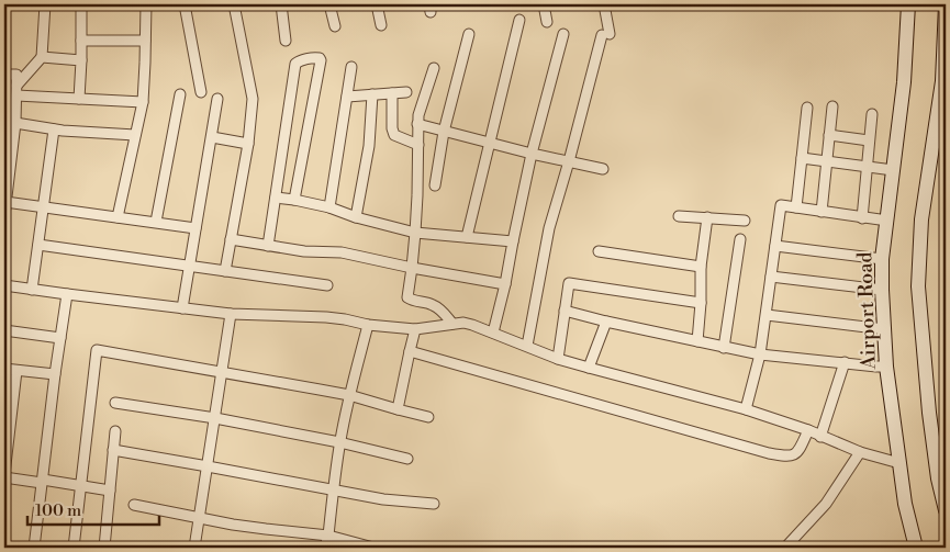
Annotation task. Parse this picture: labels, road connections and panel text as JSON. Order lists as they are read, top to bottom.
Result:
{
  "streets": {
    "main road": ["Airport Road"]
  },
  "scale_bar": "100 m"
}
